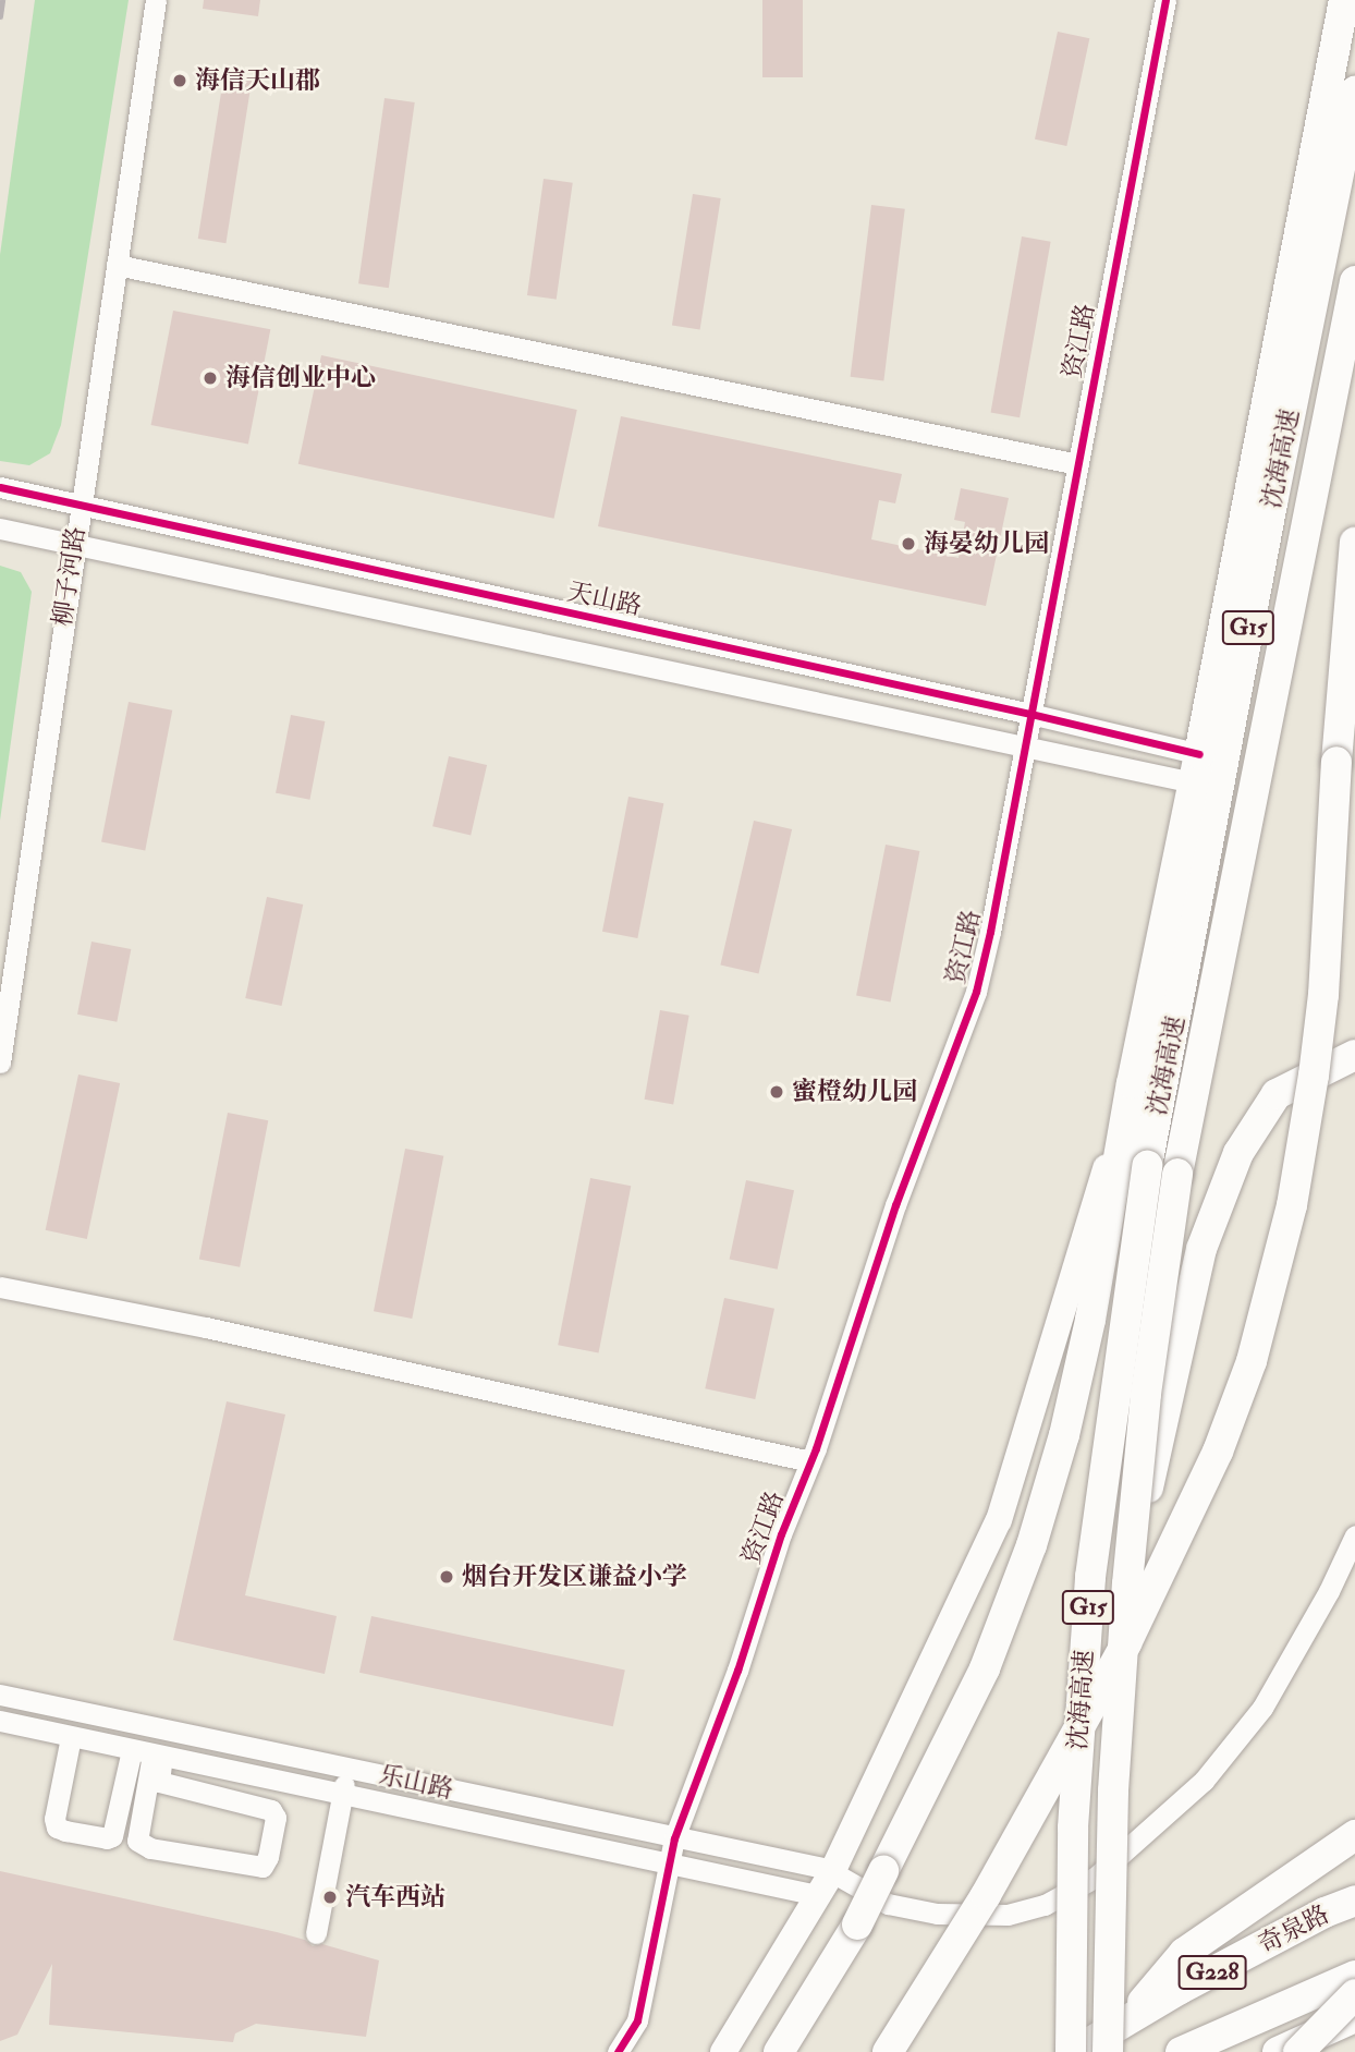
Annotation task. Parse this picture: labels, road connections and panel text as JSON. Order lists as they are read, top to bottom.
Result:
{
  "streets": {
    "highway": [
      "沈海高速",
      "G15",
      "奇泉路",
      "G228"
    ],
    "street": [
      "资江路",
      "柳子河路",
      "天山路",
      "乐山路"
    ]
  },
  "crossings": [
    ["资江路", "天山路"],
    ["资江路", "乐山路"],
    ["沈海高速", "奇泉路"],
    ["柳子河路", "天山路"]
  ],
  "places": [
    "海信天山郡",
    "海信创业中心",
    "海晏幼儿园",
    "蜜橙幼儿园",
    "烟台开发区谦益小学",
    "汽车西站"
  ]
}
